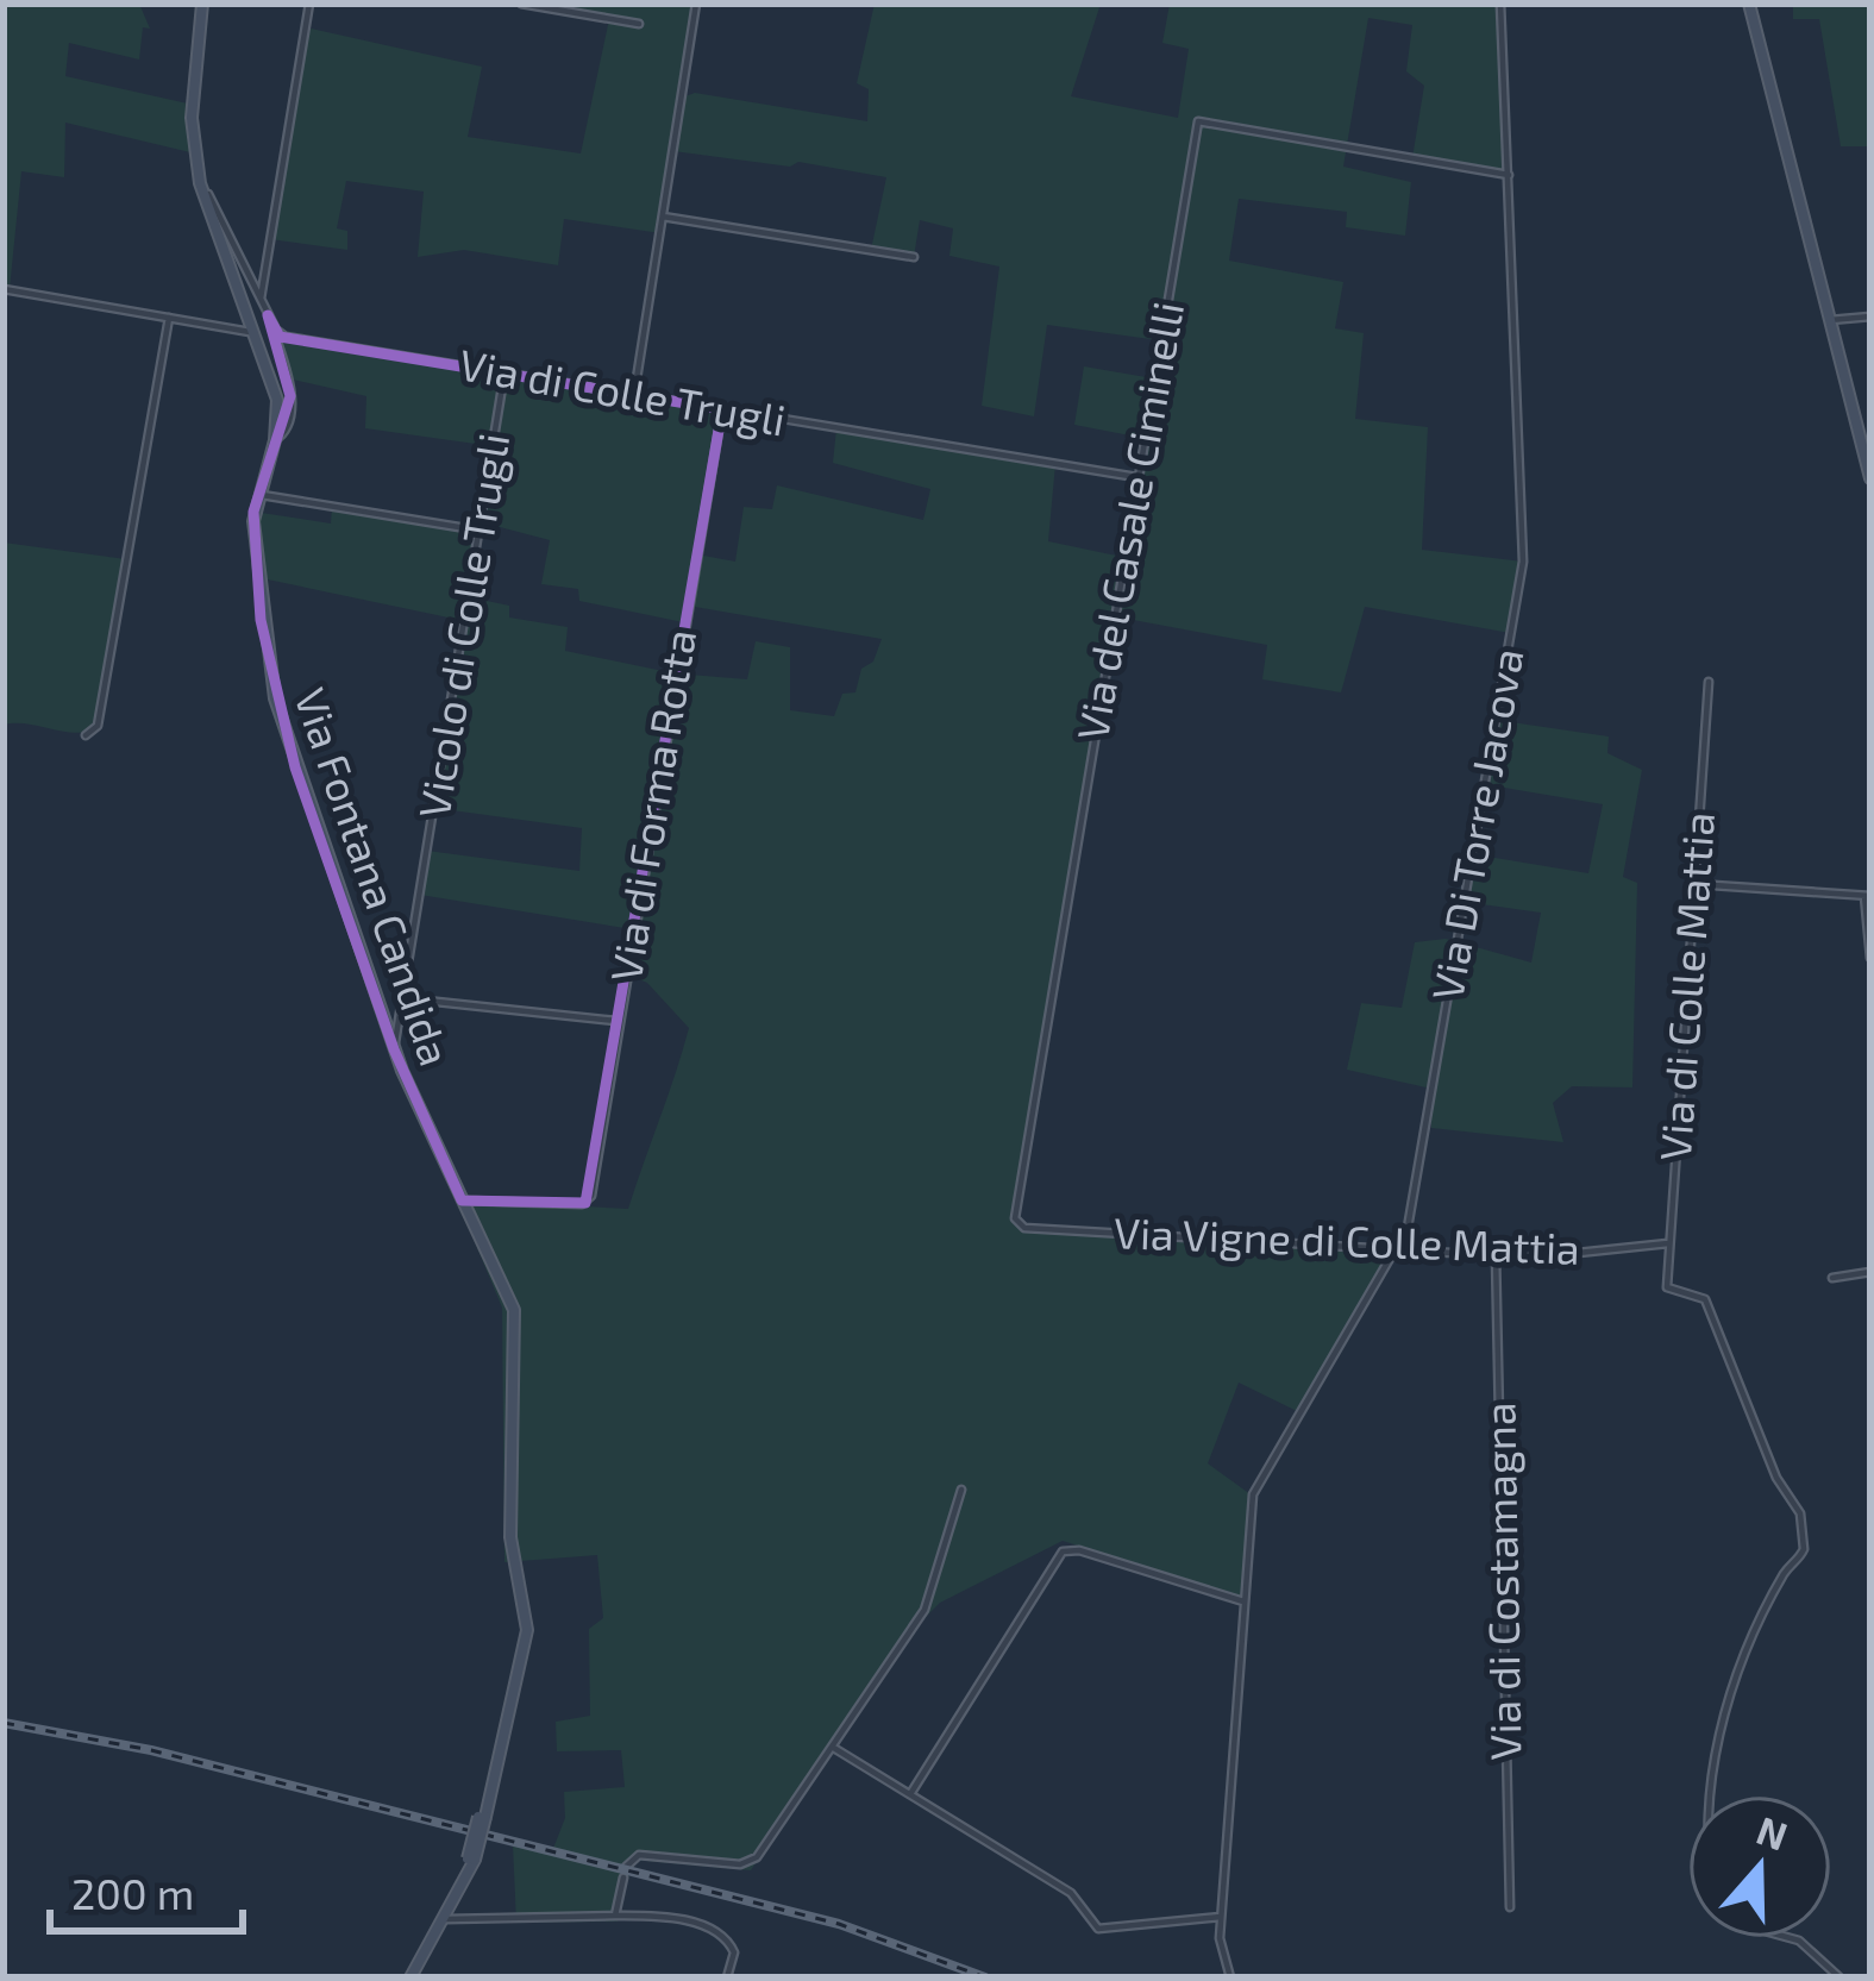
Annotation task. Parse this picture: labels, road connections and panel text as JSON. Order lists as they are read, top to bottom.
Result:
{
  "streets": {
    "main road": ["Via Fontana Candida"],
    "street": [
      "Via di Colle Trugli",
      "Via del Casale Ciminelli",
      "Vicolo di Colle Trugli",
      "Via di Forma Rotta",
      "Via Di Torre Jacova",
      "Via di Colle Mattia",
      "Via Vigne di Colle Mattia",
      "Via di Costamagna"
    ]
  },
  "crossings": [
    ["Via di Colle Trugli", "Via del Casale Ciminelli"],
    ["Via di Colle Trugli", "Vicolo di Colle Trugli"],
    ["Via di Colle Trugli", "Via di Forma Rotta"],
    ["Via del Casale Ciminelli", "Via Di Torre Jacova"],
    ["Via del Casale Ciminelli", "Via Vigne di Colle Mattia"],
    ["Vicolo di Colle Trugli", "Via Fontana Candida"],
    ["Via di Forma Rotta", "Via Fontana Candida"],
    ["Via Di Torre Jacova", "Via Vigne di Colle Mattia"],
    ["Via di Colle Mattia", "Via Vigne di Colle Mattia"],
    ["Via Vigne di Colle Mattia", "Via di Costamagna"]
  ],
  "scale_bar": "200 m",
  "north": "top"
}
